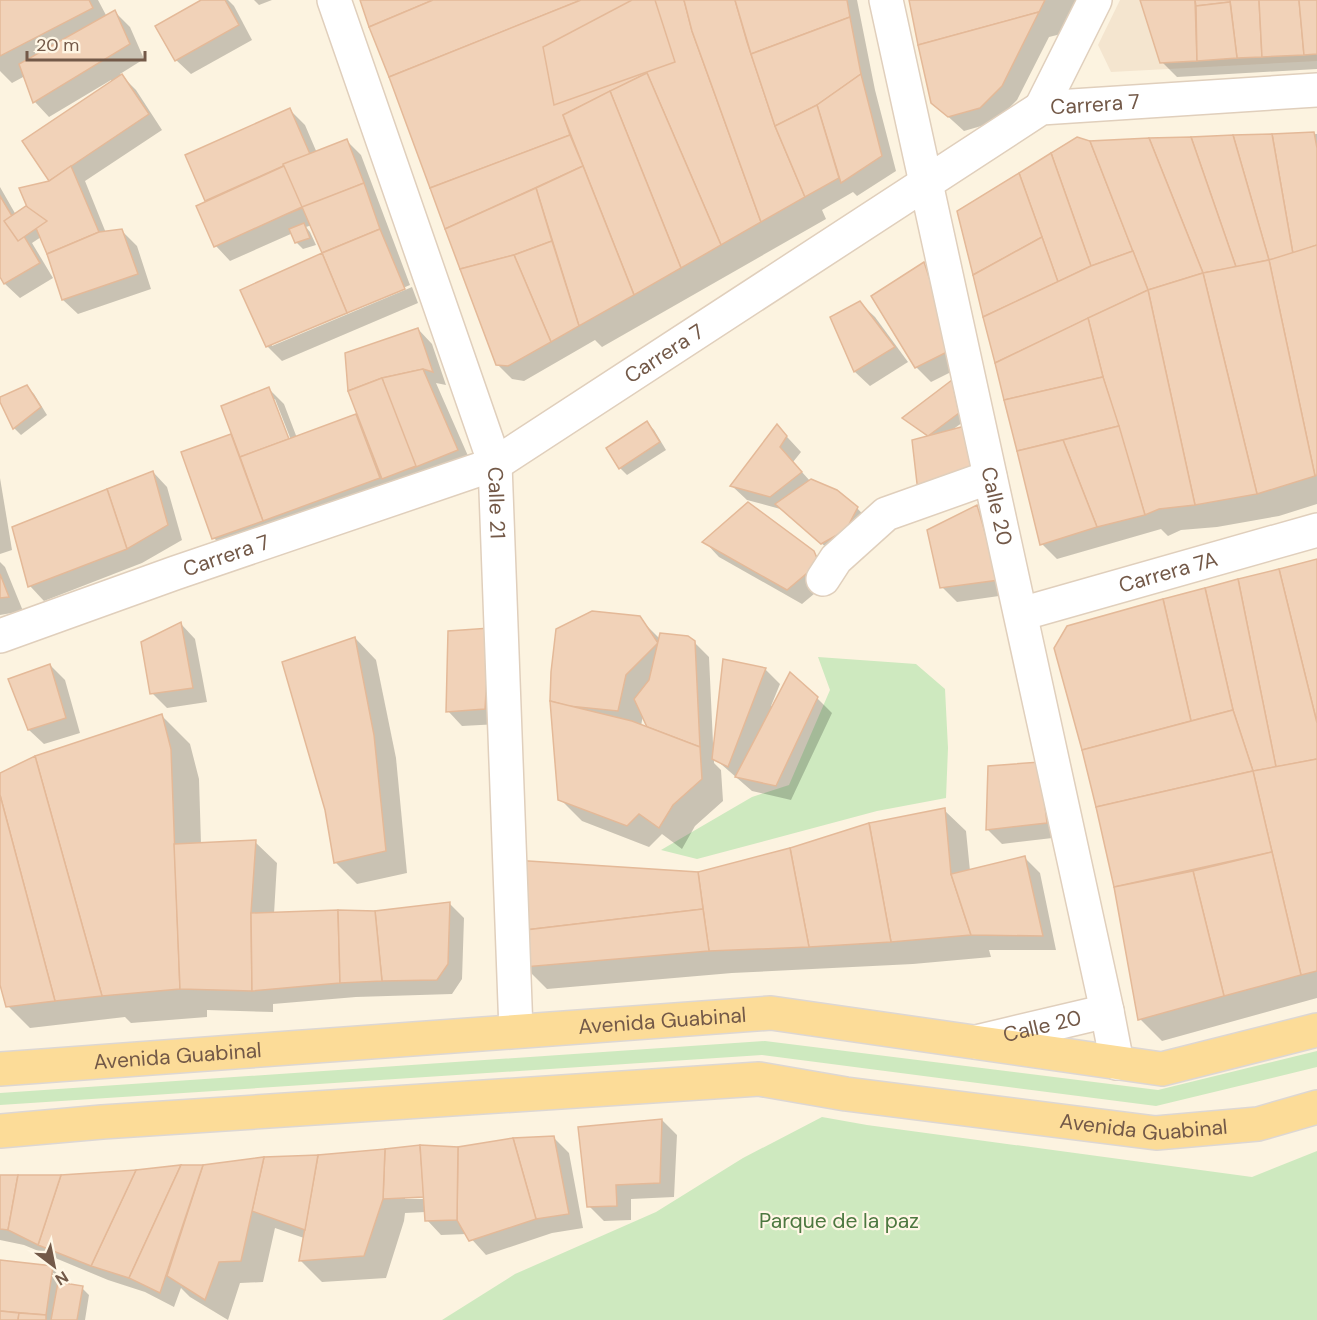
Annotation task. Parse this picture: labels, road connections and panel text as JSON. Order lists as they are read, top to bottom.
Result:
{
  "streets": {
    "main road": ["Avenida Guabinal"],
    "street": [
      "Carrera 7",
      "Calle 21",
      "Calle 20",
      "Carrera 7A"
    ]
  },
  "crossings": [
    ["Carrera 7", "Calle 21"],
    ["Carrera 7", "Calle 20"],
    ["Calle 21", "Avenida Guabinal"],
    ["Calle 20", "Carrera 7A"],
    ["Calle 20", "Avenida Guabinal"]
  ],
  "parks": ["Parque de la paz"],
  "scale_bar": "20 m",
  "north": "bottom right"
}
